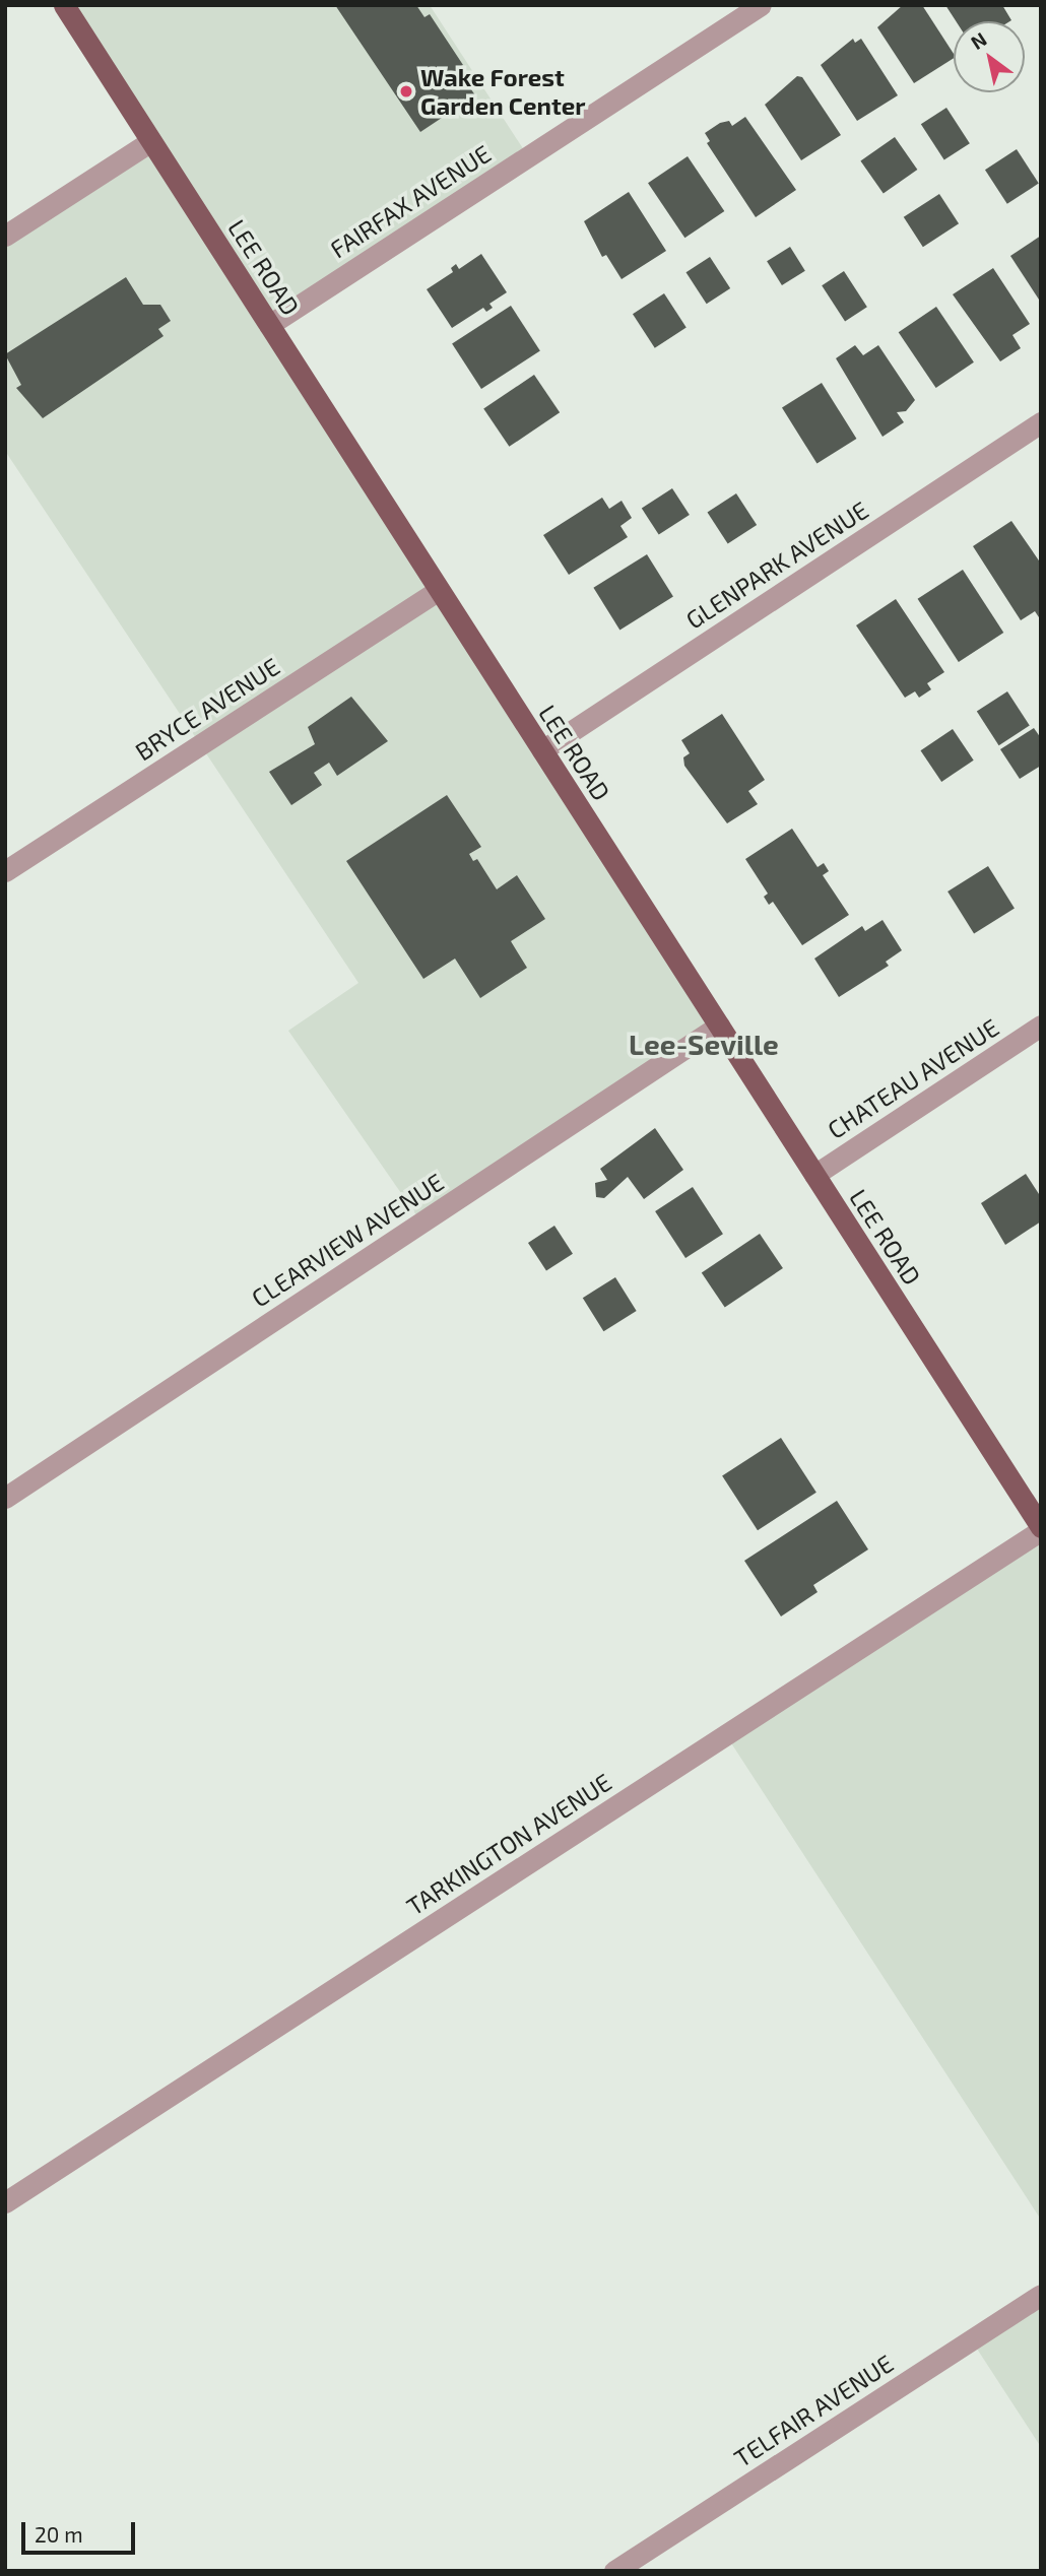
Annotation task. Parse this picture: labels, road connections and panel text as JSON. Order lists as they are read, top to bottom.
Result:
{
  "streets": {
    "main road": ["LEE ROAD"],
    "street": [
      "FAIRFAX AVENUE",
      "GLENPARK AVENUE",
      "BRYCE AVENUE",
      "CHATEAU AVENUE",
      "CLEARVIEW AVENUE",
      "TARKINGTON AVENUE",
      "TELFAIR AVENUE"
    ]
  },
  "crossings": [
    ["FAIRFAX AVENUE", "LEE ROAD"],
    ["LEE ROAD", "GLENPARK AVENUE"],
    ["LEE ROAD", "BRYCE AVENUE"],
    ["LEE ROAD", "CHATEAU AVENUE"],
    ["LEE ROAD", "CLEARVIEW AVENUE"],
    ["LEE ROAD", "TARKINGTON AVENUE"]
  ],
  "districts": ["Lee-Seville"],
  "places": ["Wake Forest Garden Center"],
  "scale_bar": "20 m",
  "north": "top left"
}
